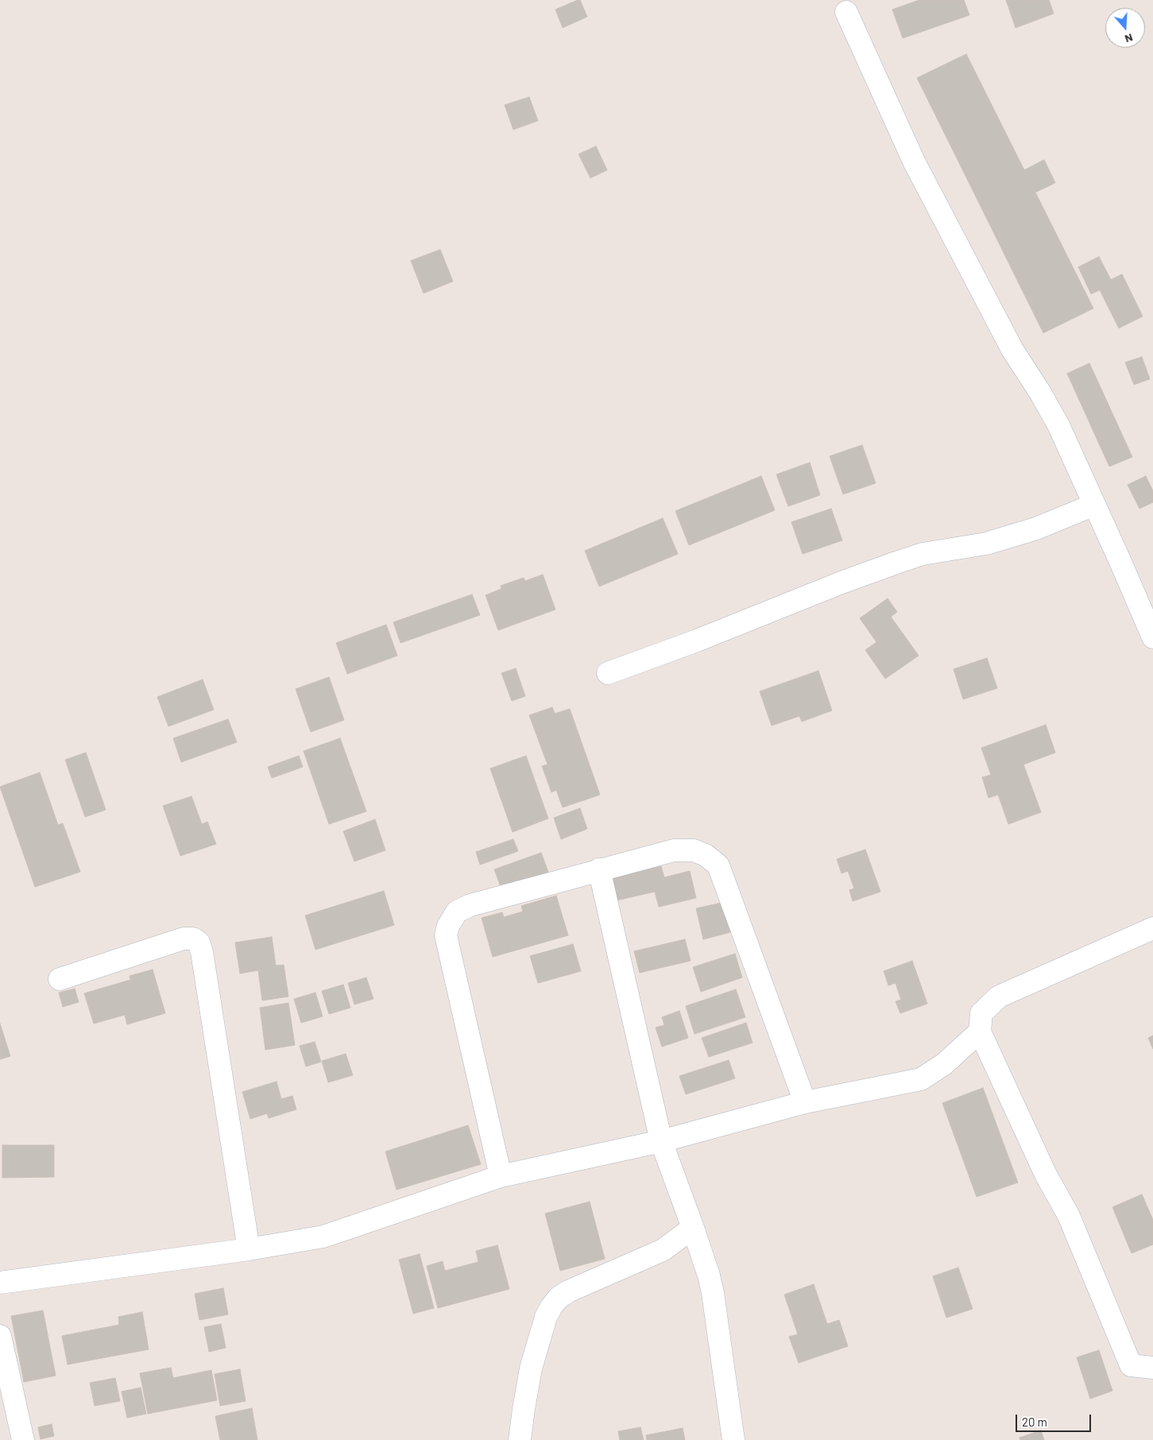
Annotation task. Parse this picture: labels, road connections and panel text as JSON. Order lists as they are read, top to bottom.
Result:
{
  "scale_bar": "20 m",
  "north": "bottom"
}
